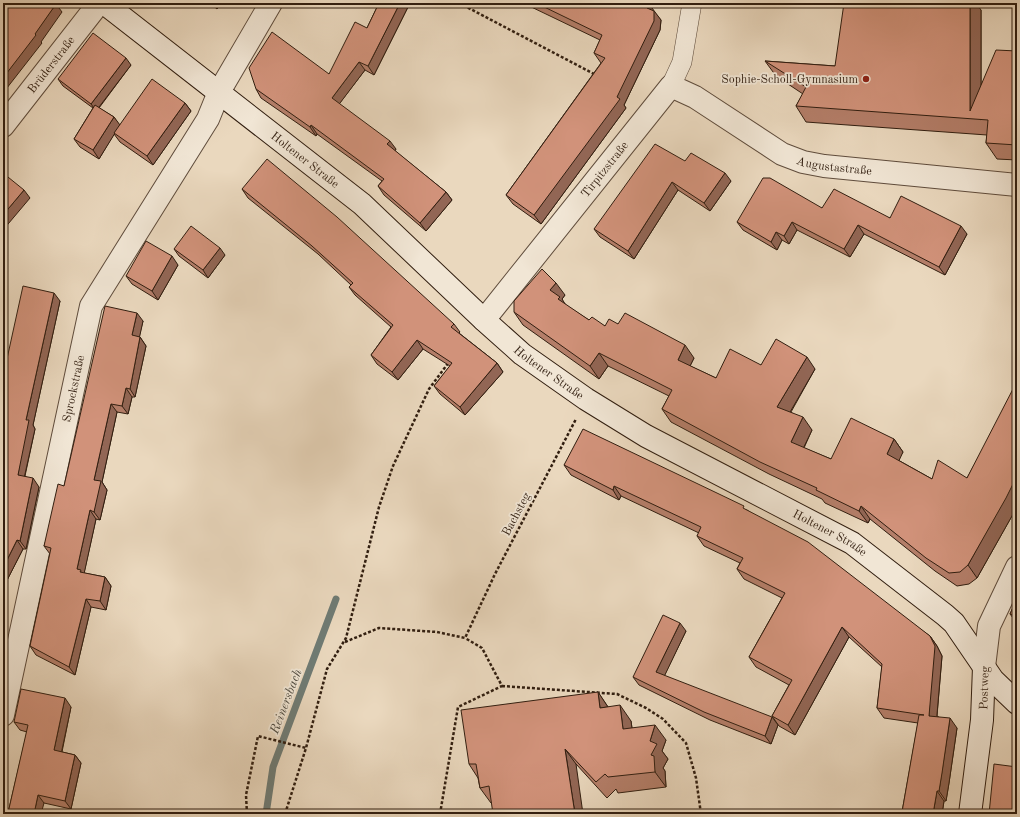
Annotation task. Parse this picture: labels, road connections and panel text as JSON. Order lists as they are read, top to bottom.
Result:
{
  "streets": {
    "street": [
      "Brüderstraße",
      "Holtener Straße",
      "Augustastraße",
      "Tirpitzstraße",
      "Sprockstraße",
      "Postweg"
    ],
    "path": ["Bachsteg"]
  },
  "crossings": [
    ["Holtener Straße", "Tirpitzstraße"],
    ["Holtener Straße", "Sprockstraße"],
    ["Holtener Straße", "Bachsteg"],
    ["Holtener Straße", "Postweg"],
    ["Augustastraße", "Tirpitzstraße"]
  ],
  "water": ["Reinersbach"],
  "places": ["Sophie-Scholl-Gymnasium"]
}
